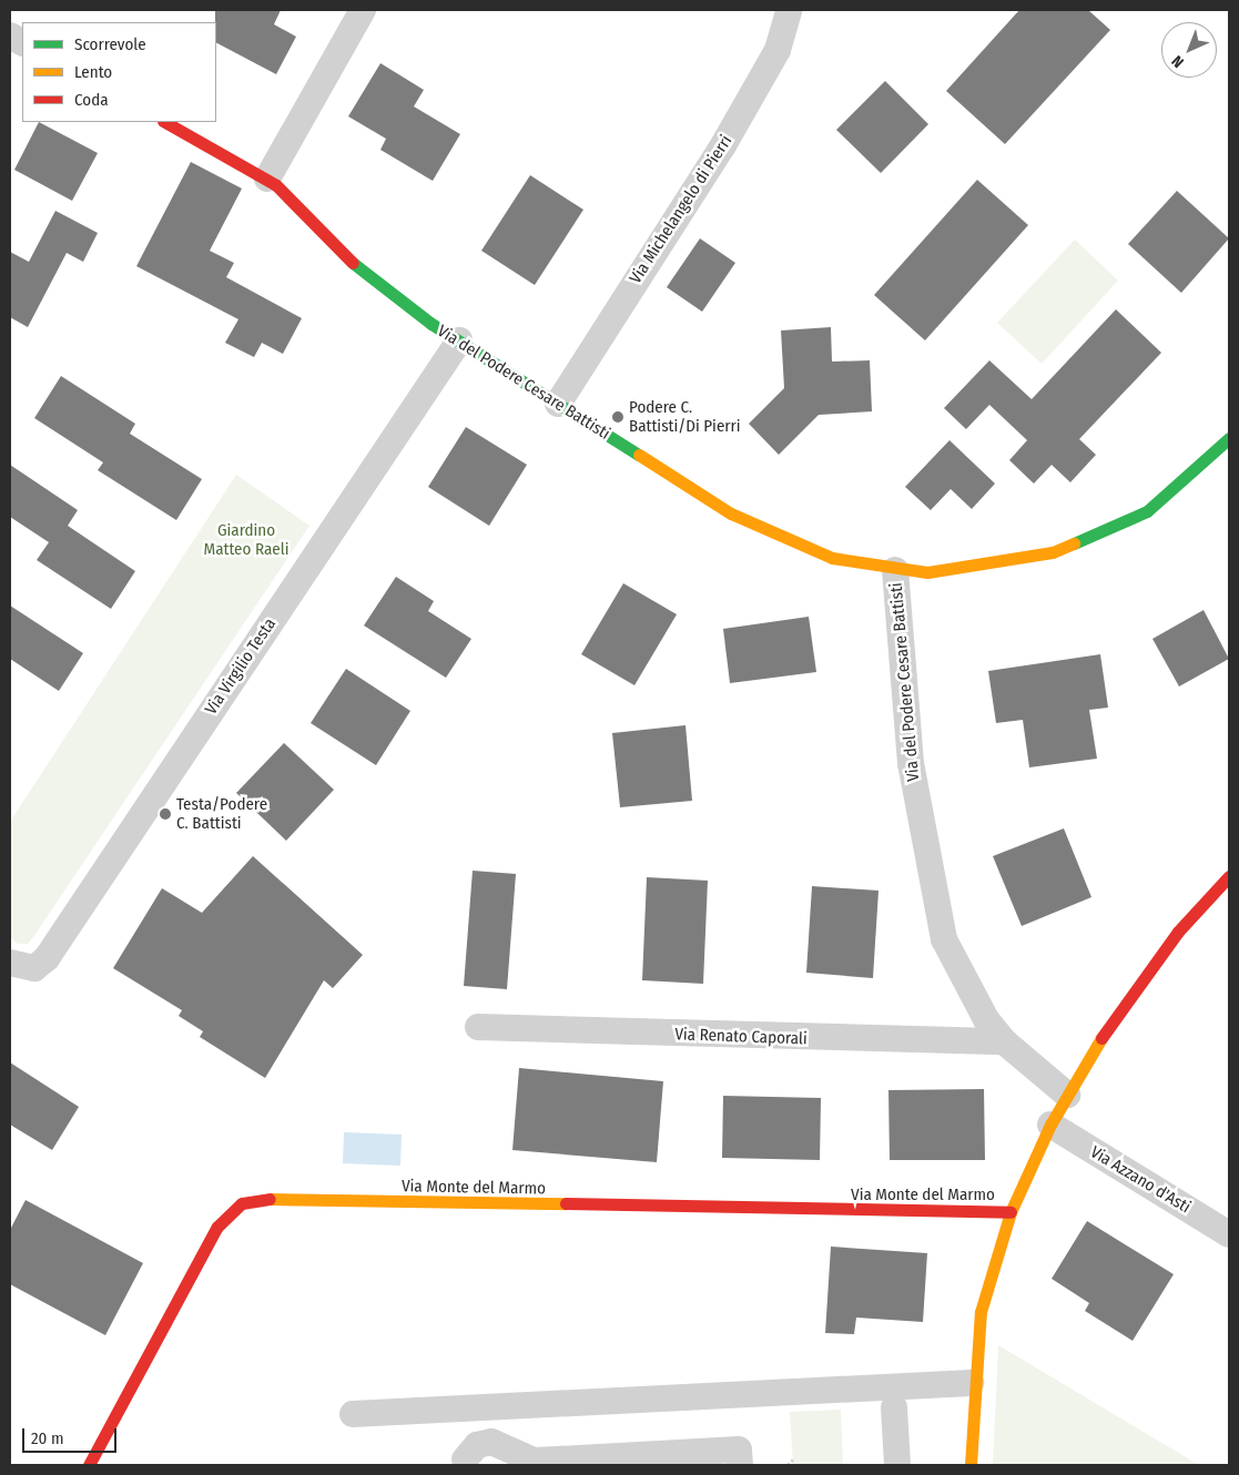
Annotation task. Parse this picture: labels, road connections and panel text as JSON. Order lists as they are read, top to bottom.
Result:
{
  "streets": {
    "street": [
      "Via Michelangelo di Pierri",
      "Via del Podere Cesare Battisti",
      "Via Virgilio Testa",
      "Via Renato Caporali",
      "Via Azzano d'Asti",
      "Via Monte del Marmo"
    ]
  },
  "crossings": [
    ["Via Michelangelo di Pierri", "Via del Podere Cesare Battisti"],
    ["Via del Podere Cesare Battisti", "Via Virgilio Testa"],
    ["Via del Podere Cesare Battisti", "Via Renato Caporali"],
    ["Via del Podere Cesare Battisti", "Via Monte del Marmo"],
    ["Via Azzano d'Asti", "Via Monte del Marmo"]
  ],
  "parks": ["Giardino Matteo Raeli"],
  "places": ["Podere C. Battisti/Di Pierri", "Testa/Podere C. Battisti"],
  "legend": ["Scorrevole", "Lento", "Coda"],
  "scale_bar": "20 m",
  "north": "bottom left"
}
